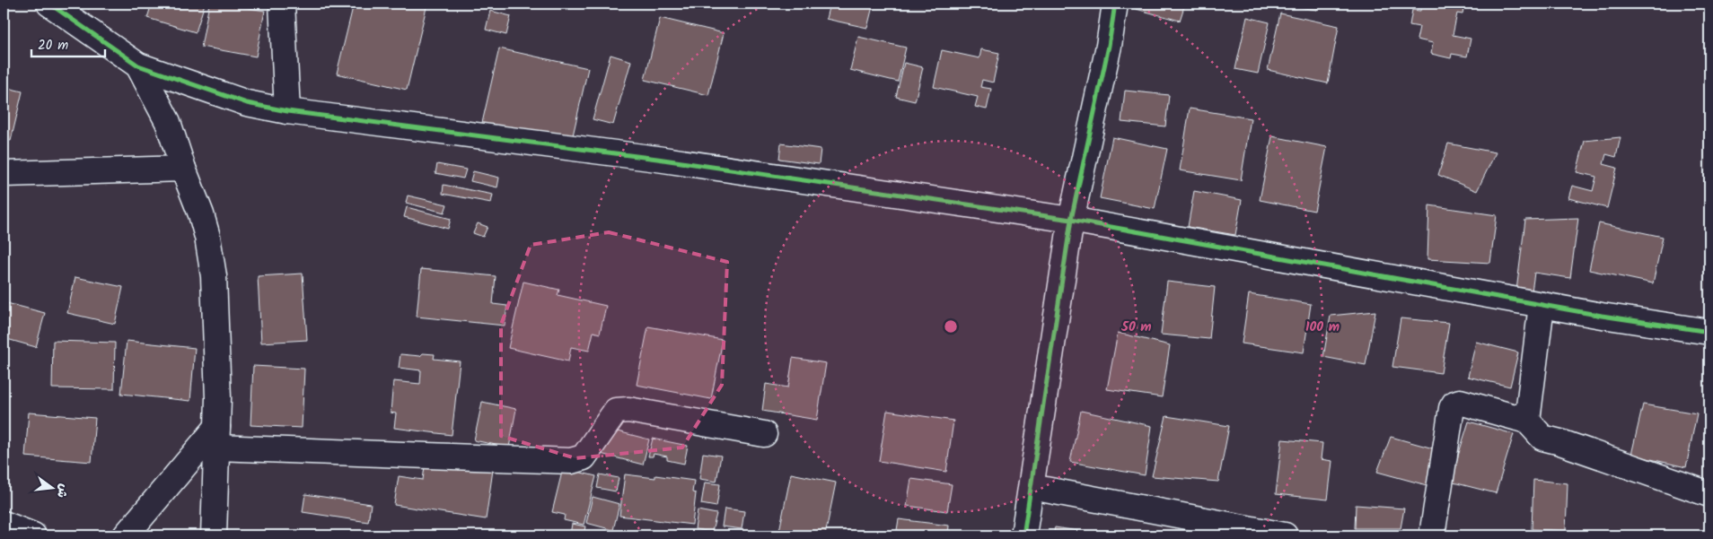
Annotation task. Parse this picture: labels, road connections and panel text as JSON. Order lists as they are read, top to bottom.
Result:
{
  "scale_bar": "20 m",
  "north": "right",
  "rings": ["50 m", "100 m"]
}
